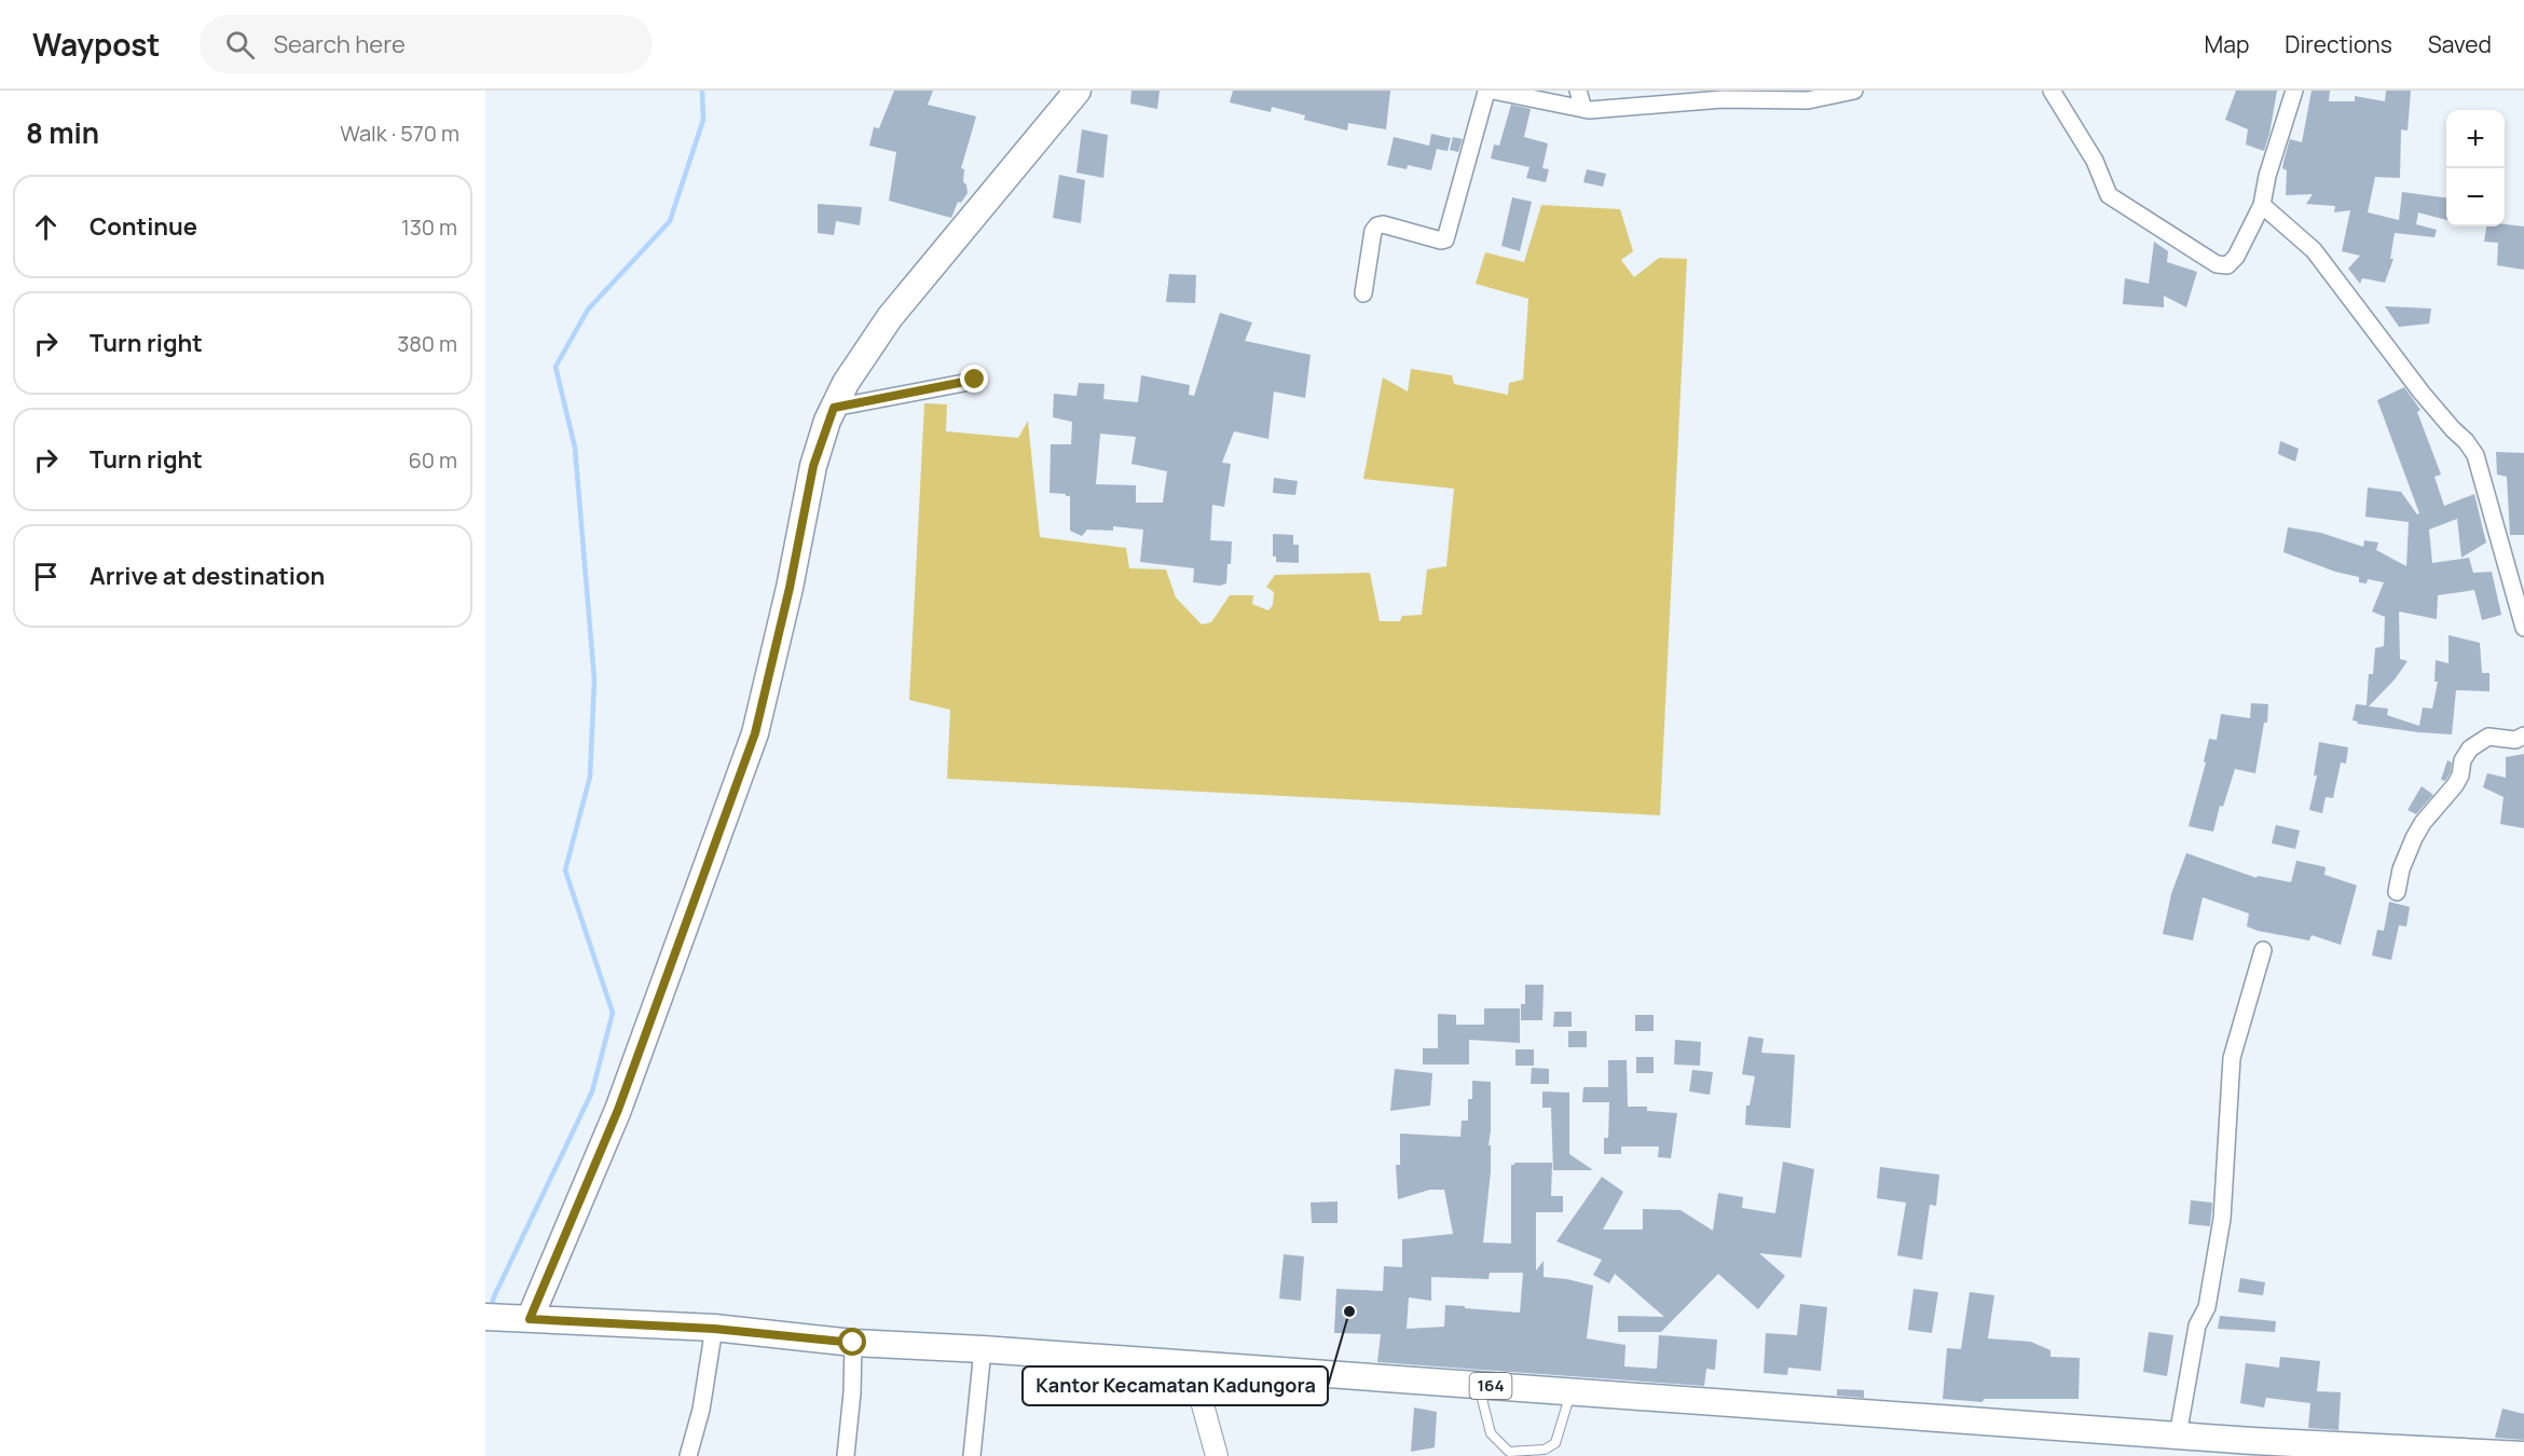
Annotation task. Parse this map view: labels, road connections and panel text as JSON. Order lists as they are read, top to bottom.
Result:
{
  "streets": {
    "main road": ["164"]
  },
  "places": ["Kantor Kecamatan Kadungora"],
  "page": {
    "header": "Waypost",
    "search": "Search here",
    "nav": ["Map", "Directions", "Saved"],
    "heading": ["8 min", "Walk · 570 m"],
    "map_buttons": ["+", "−"],
    "list": [
      ["Continue", "130 m"],
      ["Turn right", "380 m"],
      ["Turn right", "60 m"],
      "Arrive at destination"
    ]
  }
}
